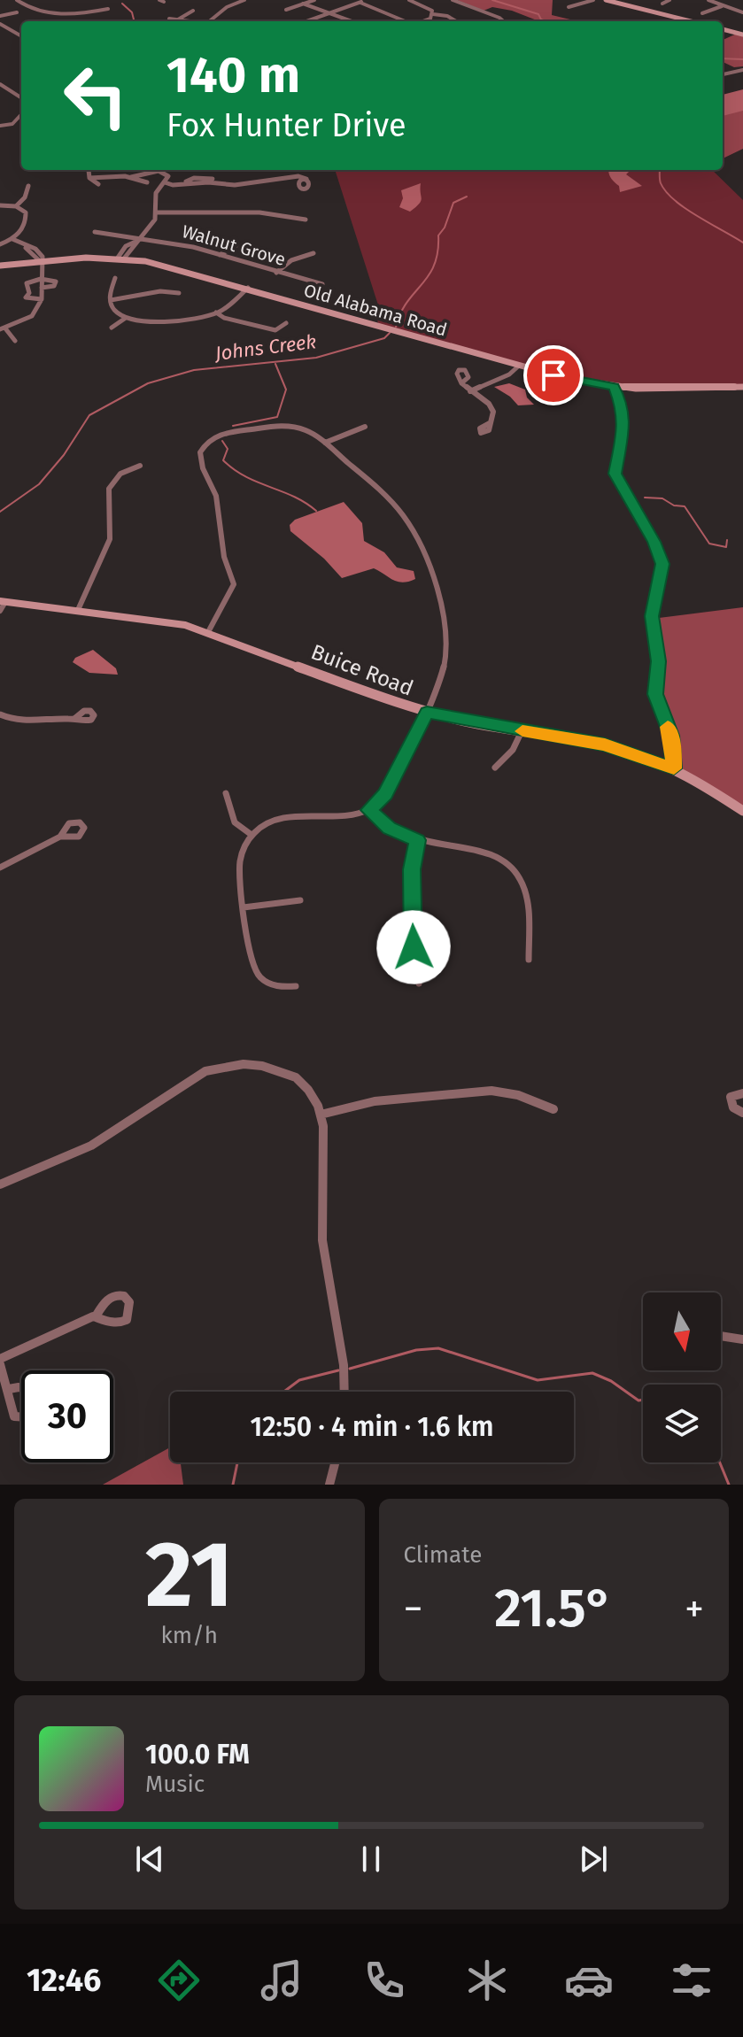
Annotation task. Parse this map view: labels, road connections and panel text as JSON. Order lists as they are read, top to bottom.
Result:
{
  "streets": {
    "street": ["Walnut Grove", "Old Alabama Road", "Buice Road"]
  },
  "water": ["Johns Creek"],
  "north": "bottom",
  "page": {
    "turn": ["140 m", "Fox Hunter Drive"],
    "limit": "30",
    "trip": "12:50 · 4 min · 1.6 km",
    "tile": [
      ["21", "km/h"],
      "Climate"
    ],
    "heat": ["−", "21.5°", "+"],
    "song": ["100.0 FM", "Music"],
    "tabs": "12:46"
  }
}
